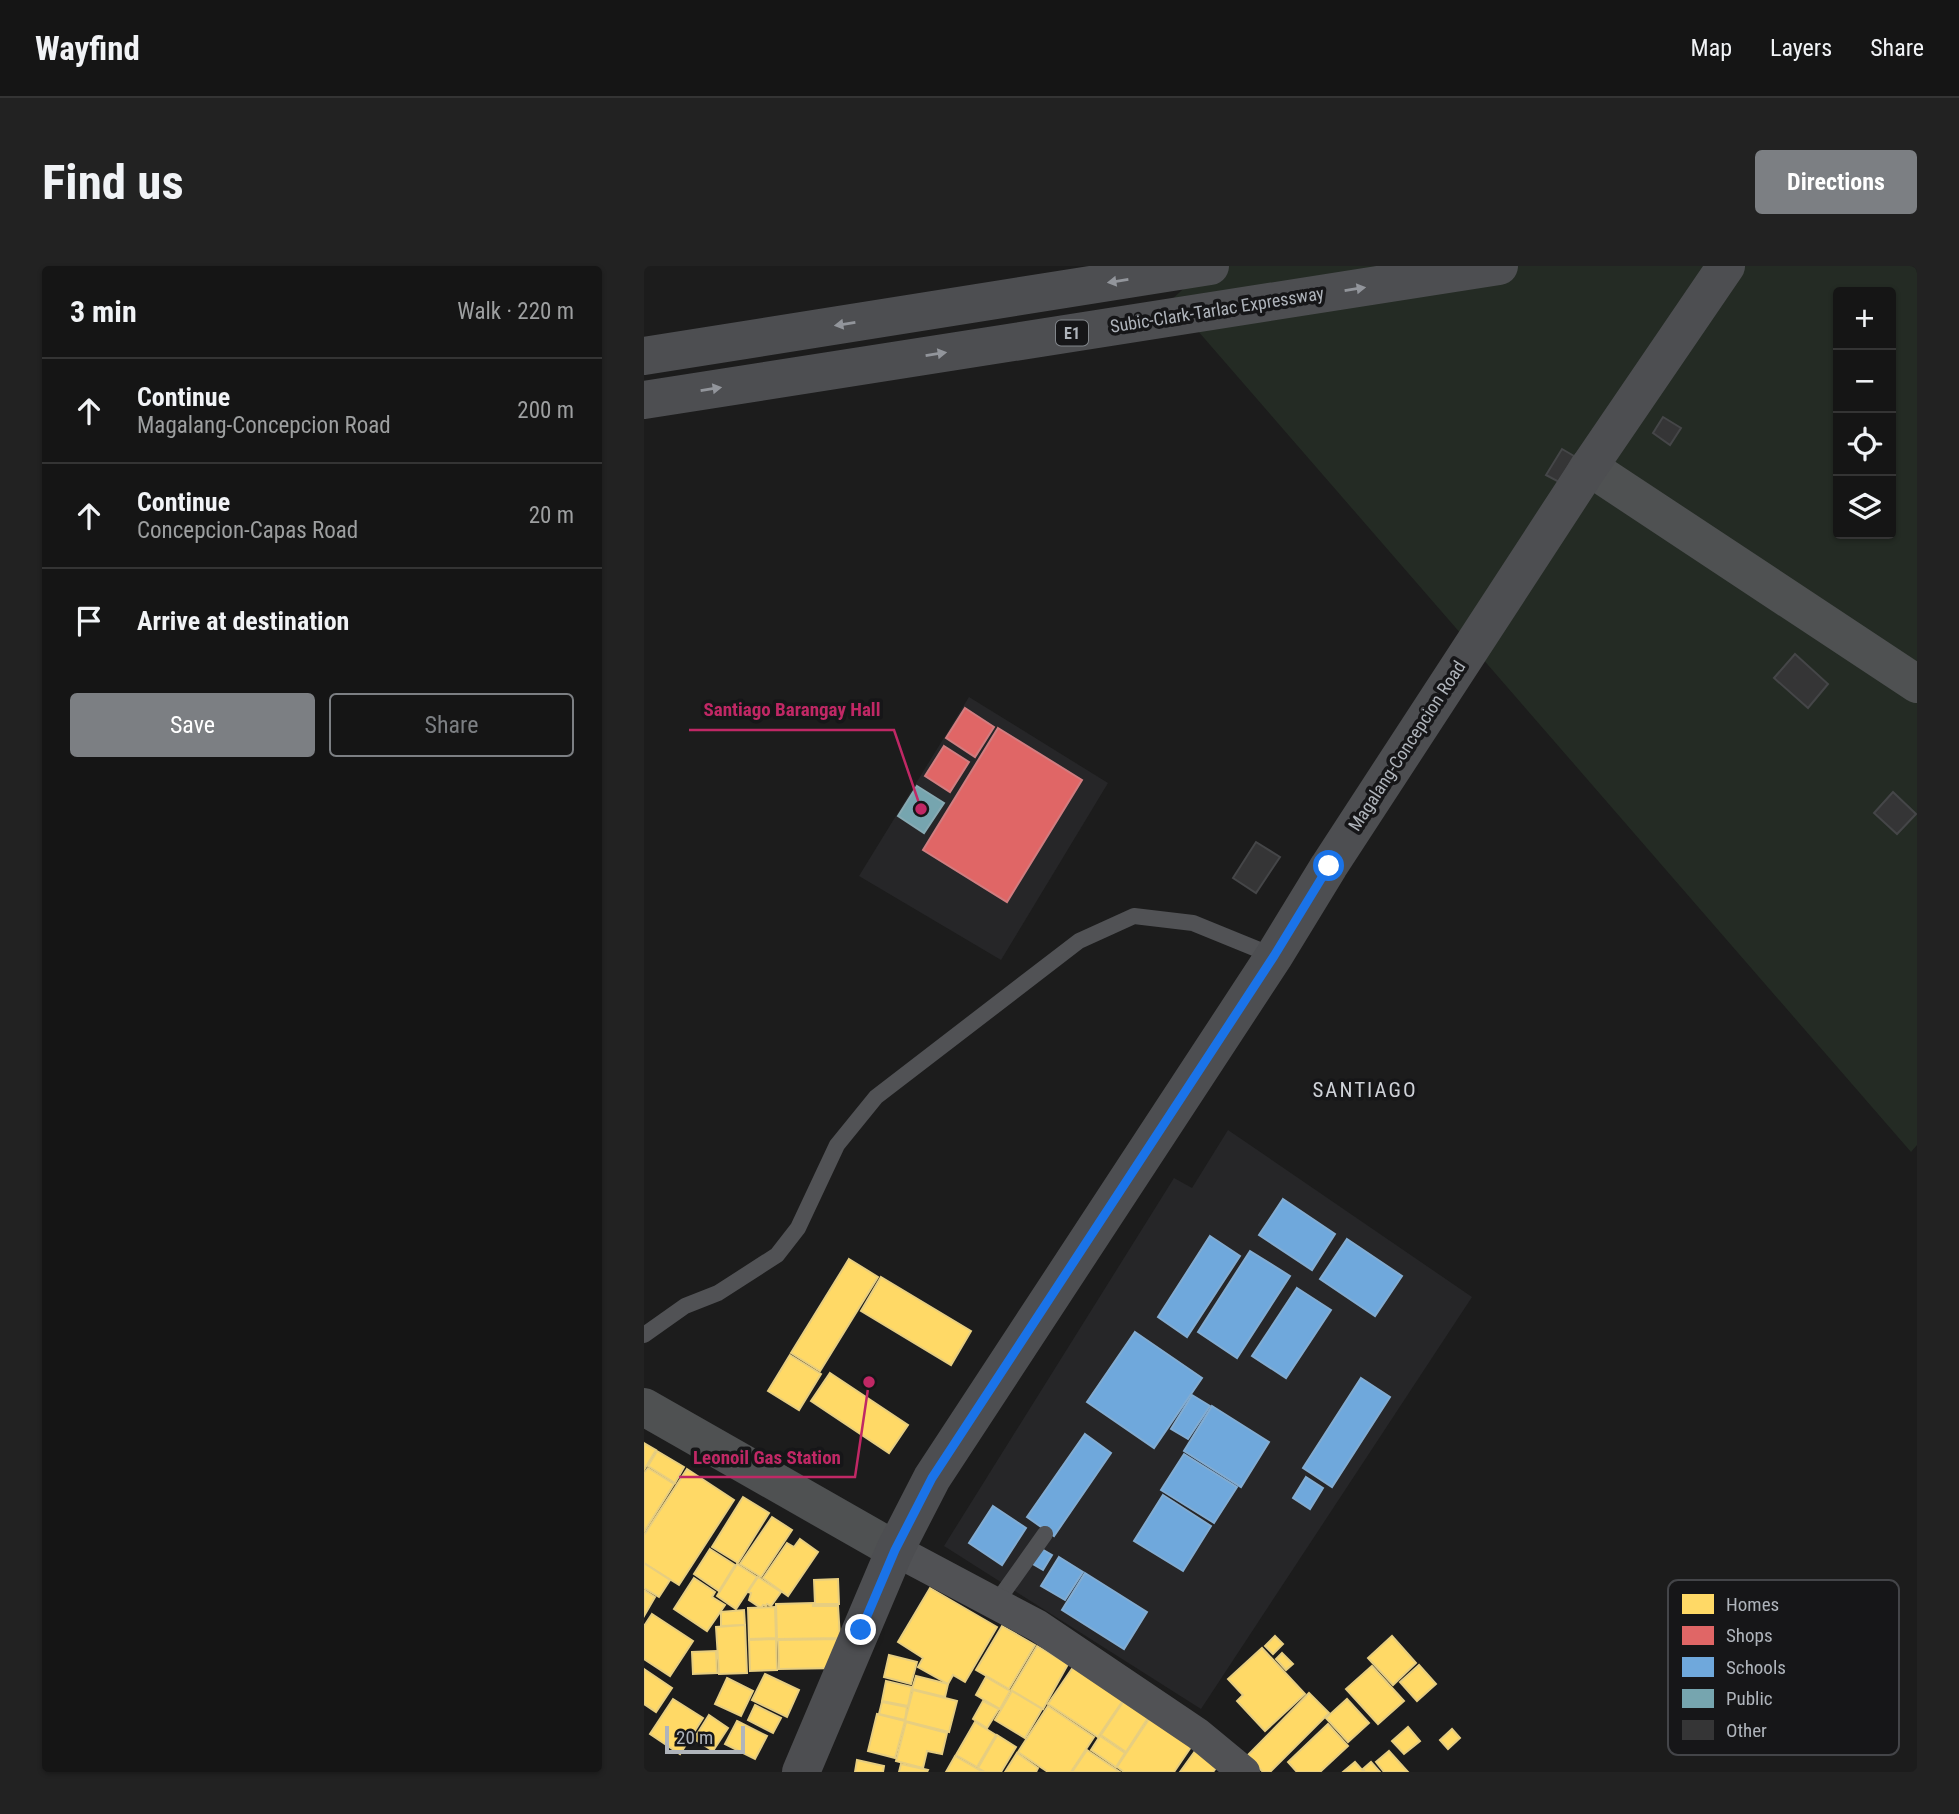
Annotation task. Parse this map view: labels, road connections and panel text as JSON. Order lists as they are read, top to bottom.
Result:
{
  "streets": {
    "main road": ["Subic-Clark-Tarlac Expressway", "E1", "Magalang-Concepcion Road"]
  },
  "districts": ["SANTIAGO"],
  "places": ["Santiago Barangay Hall", "Leonoil Gas Station"],
  "legend": [
    "Homes",
    "Shops",
    "Schools",
    "Public",
    "Other"
  ],
  "scale_bar": "20 m",
  "page": {
    "header": "Wayfind",
    "nav": ["Map", "Layers", "Share"],
    "buttons": [
      "Directions",
      ["Save", "Share"]
    ],
    "title": "Find us",
    "heading": ["3 min", "Walk · 220 m"],
    "map_buttons": ["+", "−"],
    "list": [
      ["Continue", "Magalang-Concepcion Road", "200 m"],
      ["Continue", "Concepcion-Capas Road", "20 m"],
      "Arrive at destination"
    ],
    "scale": "20 m"
  }
}
